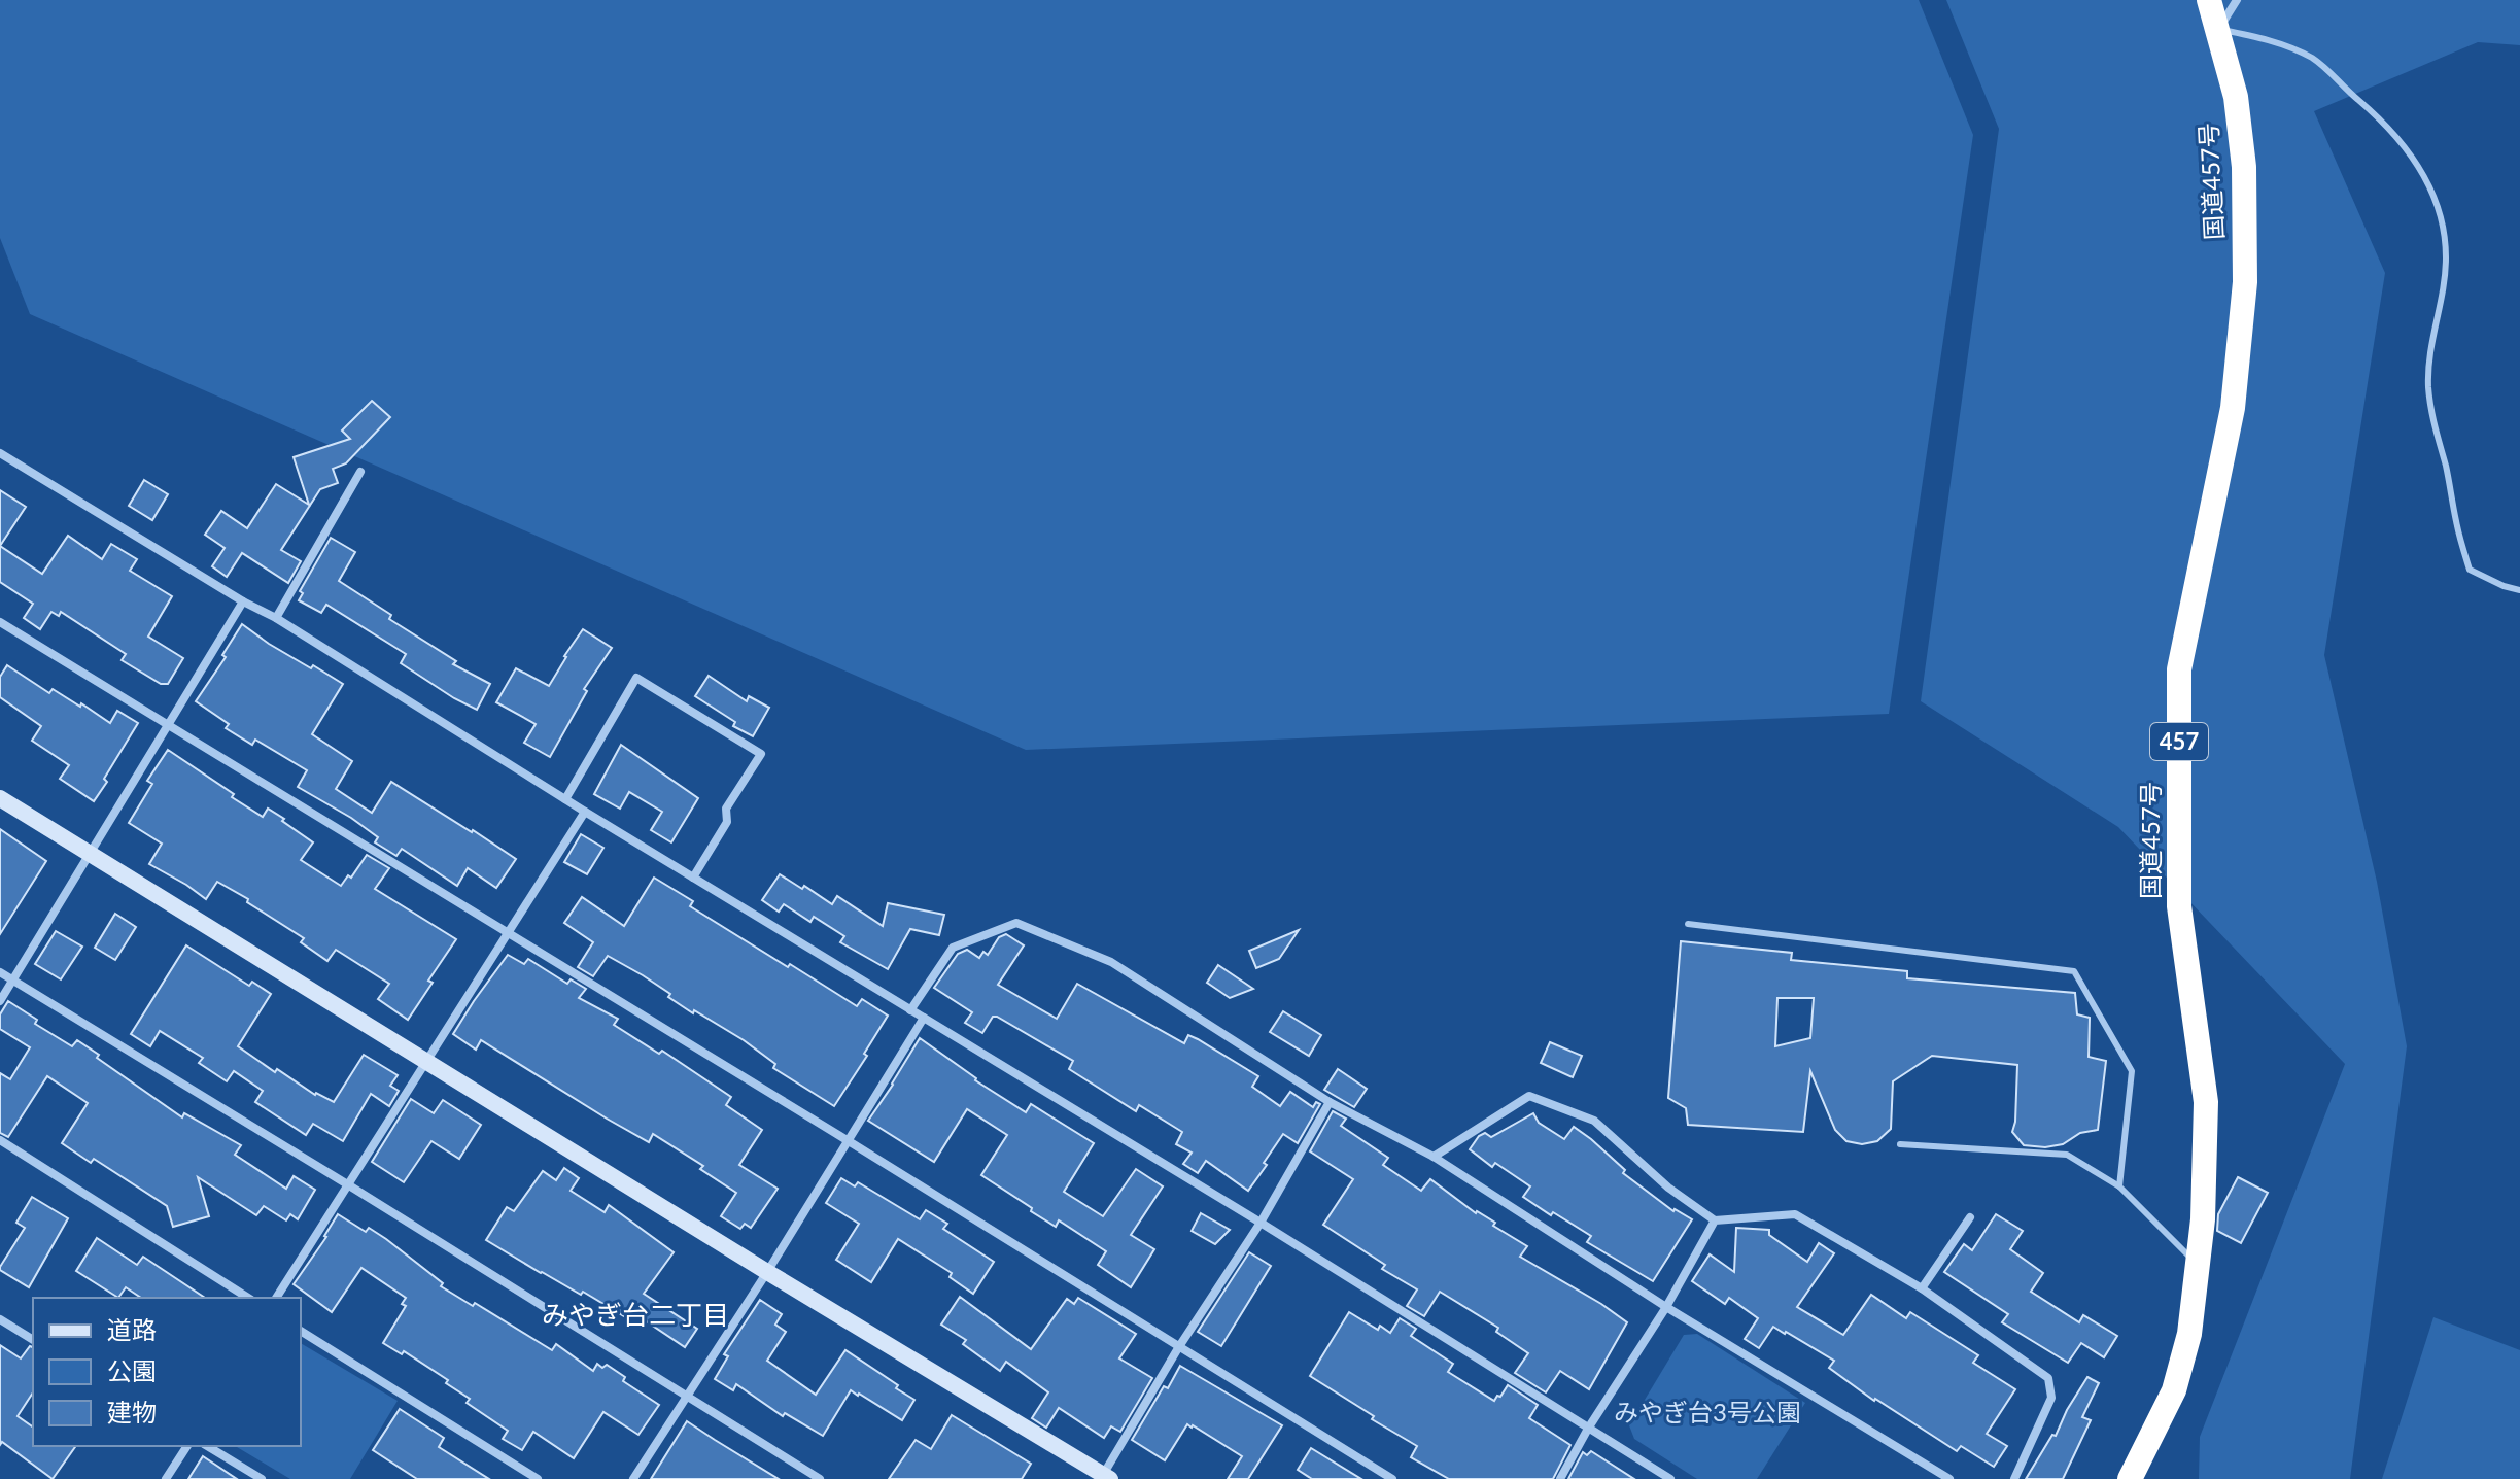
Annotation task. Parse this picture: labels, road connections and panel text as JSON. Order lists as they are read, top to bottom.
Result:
{
  "streets": {
    "highway": ["国道457号", "457"]
  },
  "districts": ["みやぎ台二丁目"],
  "parks": ["みやぎ台3号公園"],
  "legend": ["道路", "公園", "建物"]
}
